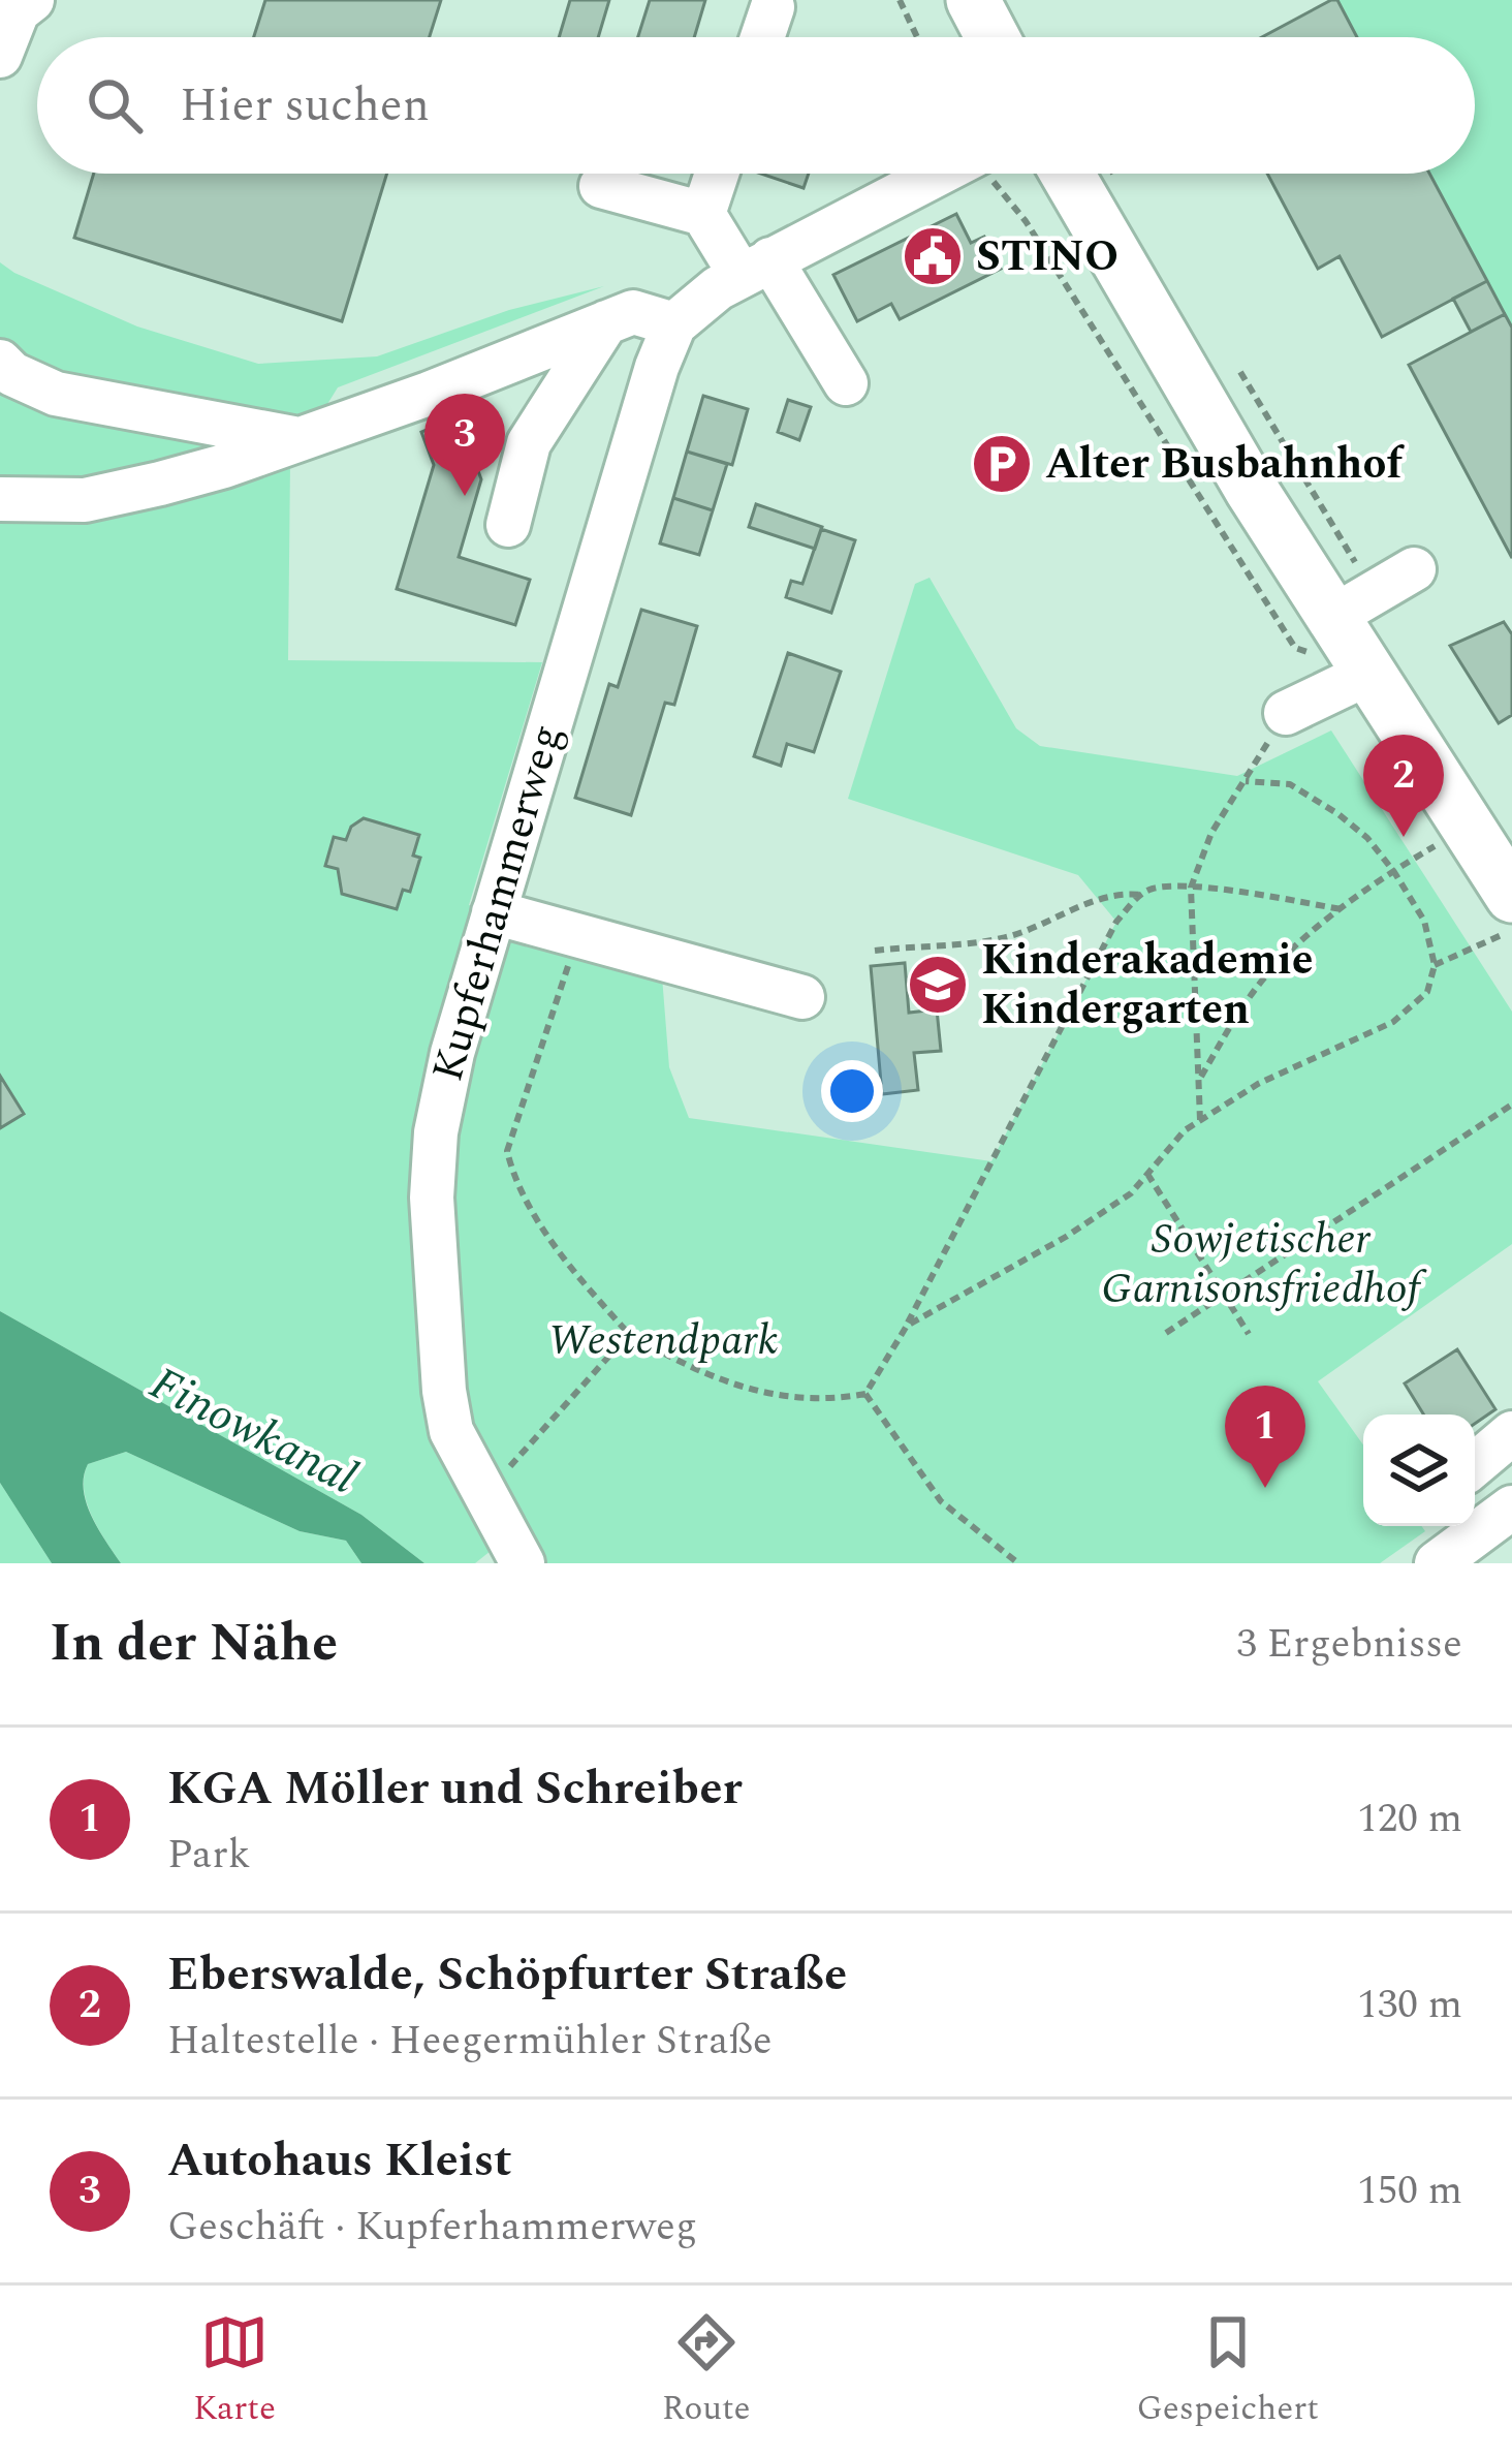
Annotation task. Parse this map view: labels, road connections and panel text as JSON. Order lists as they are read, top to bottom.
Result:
{
  "streets": {
    "street": ["Kupferhammerweg"]
  },
  "water": ["Finowkanal"],
  "parks": ["Sowjetischer Garnisonsfriedhof", "Westendpark"],
  "places": {
    "public building": ["STINO"],
    "parking": ["Alter Busbahnhof"],
    "school or university": ["Kinderakademie Kindergarten"]
  },
  "page": {
    "search": "Hier suchen",
    "pins": ["3", "2", "1"],
    "heading": ["In der Nähe", "3 Ergebnisse"],
    "list": [
      {
        "mark": "1",
        "name": "KGA Möller und Schreiber",
        "note": "Park",
        "value": "120 m"
      },
      {
        "mark": "2",
        "name": "Eberswalde, Schöpfurter Straße",
        "note": "Haltestelle · Heegermühler Straße",
        "value": "130 m"
      },
      {
        "mark": "3",
        "name": "Autohaus Kleist",
        "note": "Geschäft · Kupferhammerweg",
        "value": "150 m"
      }
    ],
    "nav": ["Karte", "Route", "Gespeichert"]
  }
}
